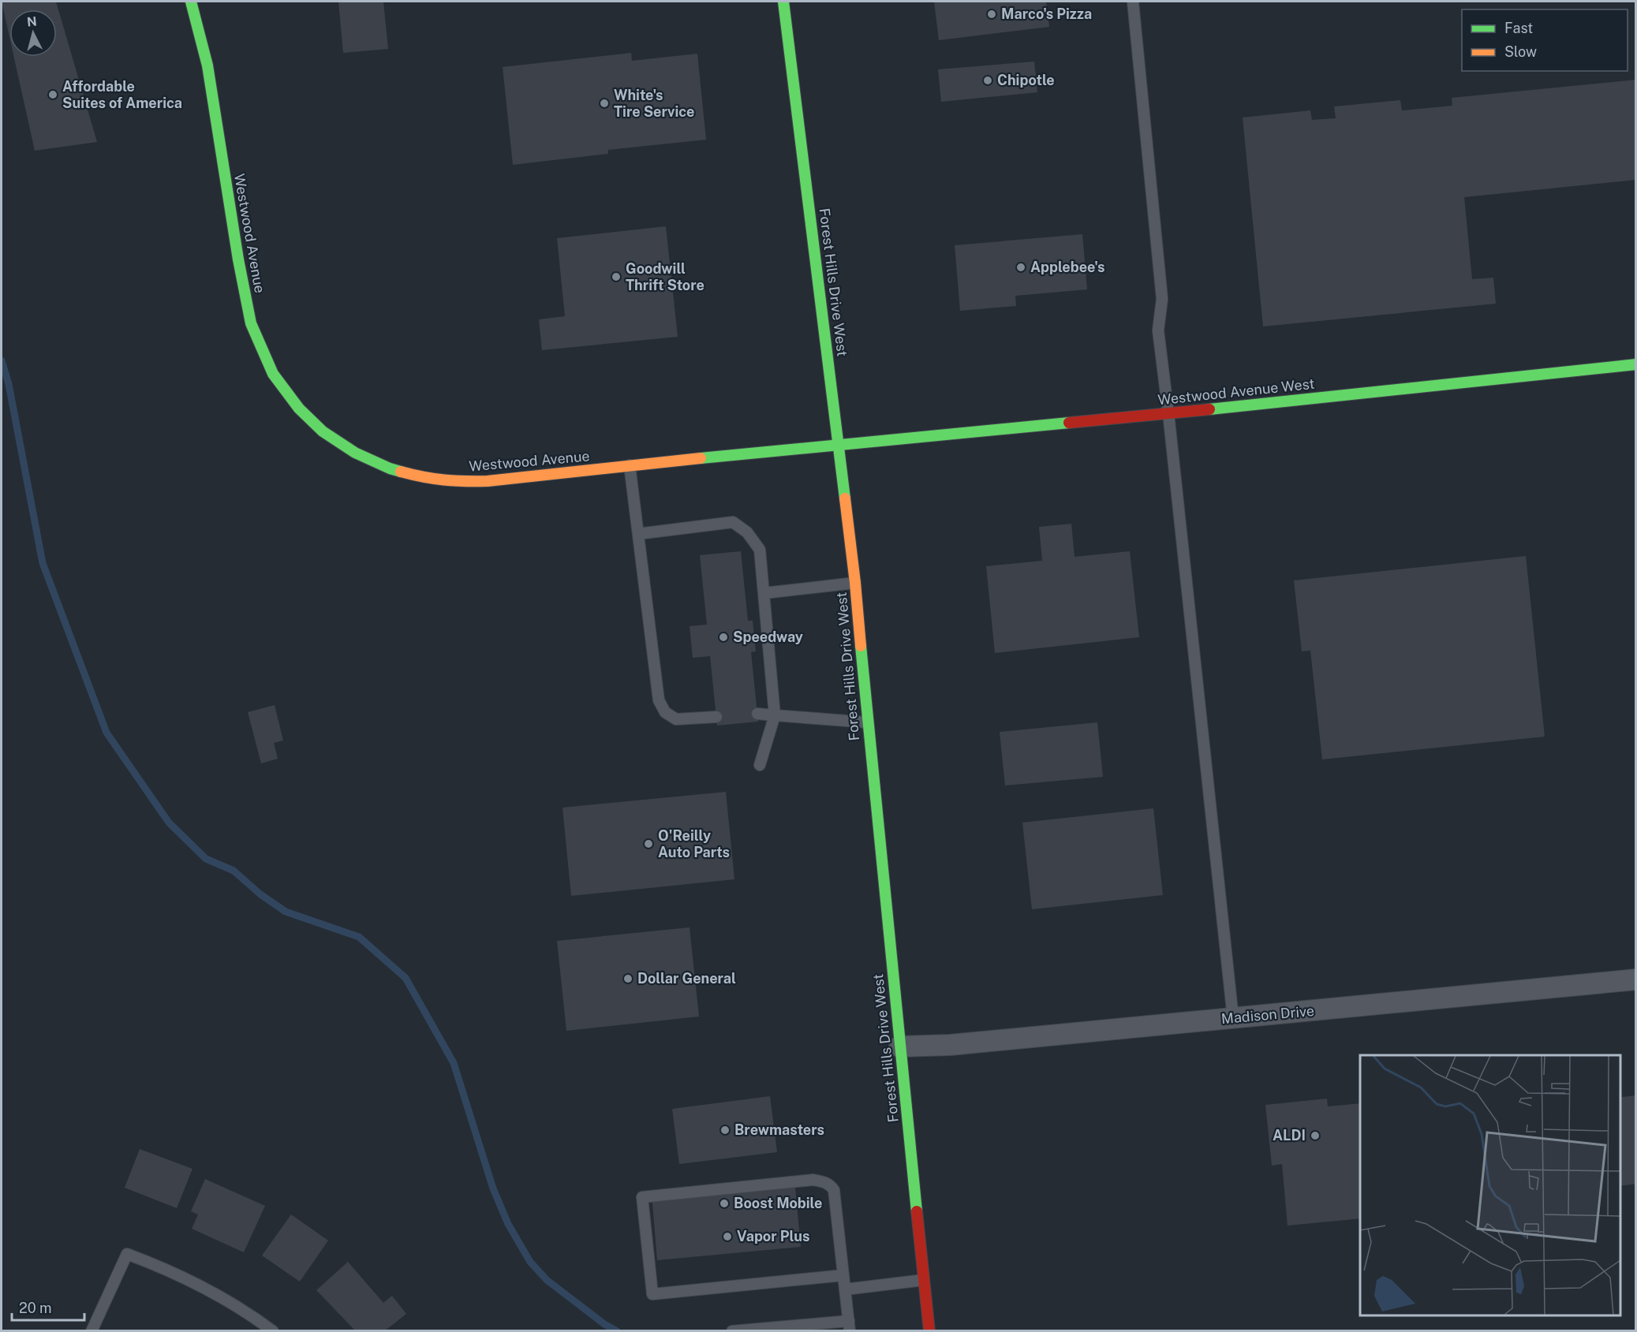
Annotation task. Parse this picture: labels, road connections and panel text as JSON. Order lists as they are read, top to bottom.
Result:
{
  "streets": {
    "street": [
      "Westwood Avenue",
      "Forest Hills Drive West",
      "Westwood Avenue West",
      "Madison Drive"
    ]
  },
  "crossings": [
    ["Westwood Avenue", "Forest Hills Drive West"],
    ["Westwood Avenue", "Westwood Avenue West"],
    ["Forest Hills Drive West", "Westwood Avenue West"],
    ["Forest Hills Drive West", "Madison Drive"]
  ],
  "places": [
    "Marco's Pizza",
    "Chipotle",
    "Affordable Suites of America",
    "White's Tire Service",
    "Applebee's",
    "Goodwill Thrift Store",
    "Speedway",
    "O'Reilly Auto Parts",
    "Dollar General",
    "Brewmasters",
    "ALDI",
    "Boost Mobile",
    "Vapor Plus"
  ],
  "legend": ["Fast", "Slow"],
  "scale_bar": "20 m",
  "north": "top"
}
